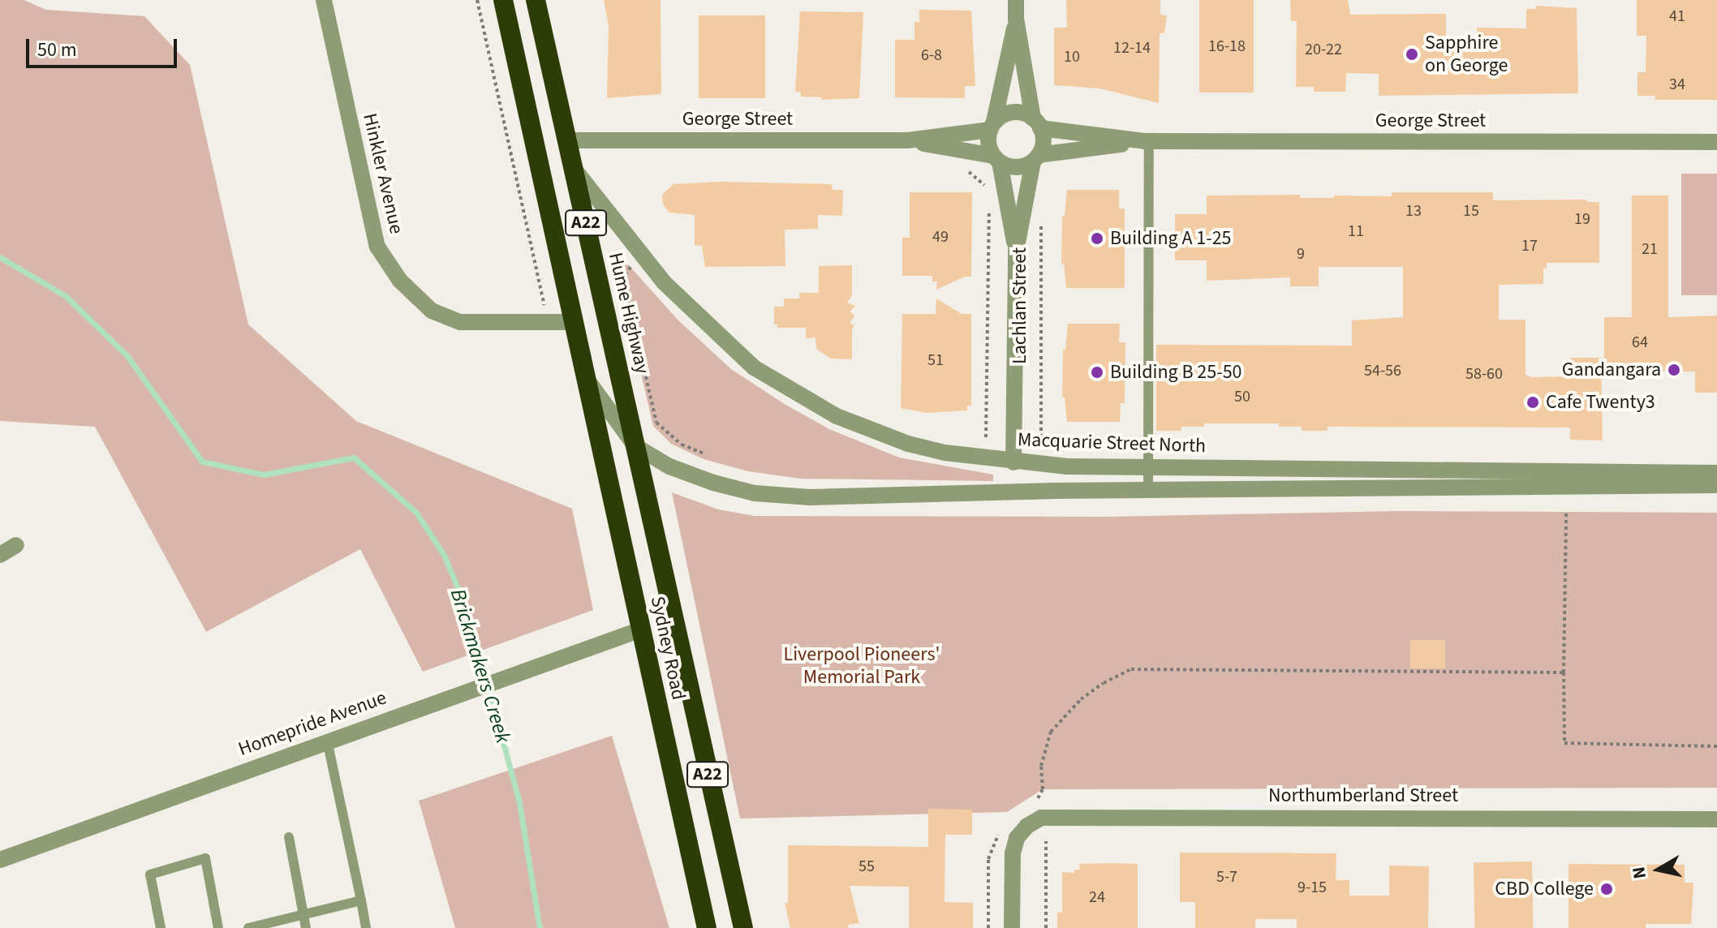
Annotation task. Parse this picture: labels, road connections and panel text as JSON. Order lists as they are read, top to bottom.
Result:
{
  "streets": {
    "highway": ["A22", "Hume Highway", "Sydney Road"],
    "street": [
      "George Street",
      "Hinkler Avenue",
      "Lachlan Street",
      "Macquarie Street North",
      "Homepride Avenue",
      "Northumberland Street"
    ]
  },
  "crossings": [
    ["George Street", "Lachlan Street"],
    ["George Street", "Hume Highway"],
    ["Hinkler Avenue", "A22"],
    ["A22", "Sydney Road"],
    ["Lachlan Street", "Macquarie Street North"],
    ["Hume Highway", "Macquarie Street North"],
    ["Hume Highway", "Sydney Road"],
    ["Sydney Road", "Homepride Avenue"]
  ],
  "water": ["Brickmakers Creek"],
  "parks": ["Liverpool Pioneers' Memorial Park"],
  "places": [
    "Sapphire on George",
    "Building A 1-25",
    "Gandangara",
    "Building B 25-50",
    "Cafe Twenty3",
    "CBD College"
  ],
  "house_numbers": [
    "41",
    "16-18",
    "12-14",
    "20-22",
    "6-8",
    "10",
    "34",
    "13",
    "15",
    "19",
    "11",
    "49",
    "17",
    "21",
    "9",
    "64",
    "51",
    "54-56",
    "58-60",
    "50",
    "55",
    "5-7",
    "9-15",
    "24"
  ],
  "scale_bar": "50 m",
  "north": "left"
}
